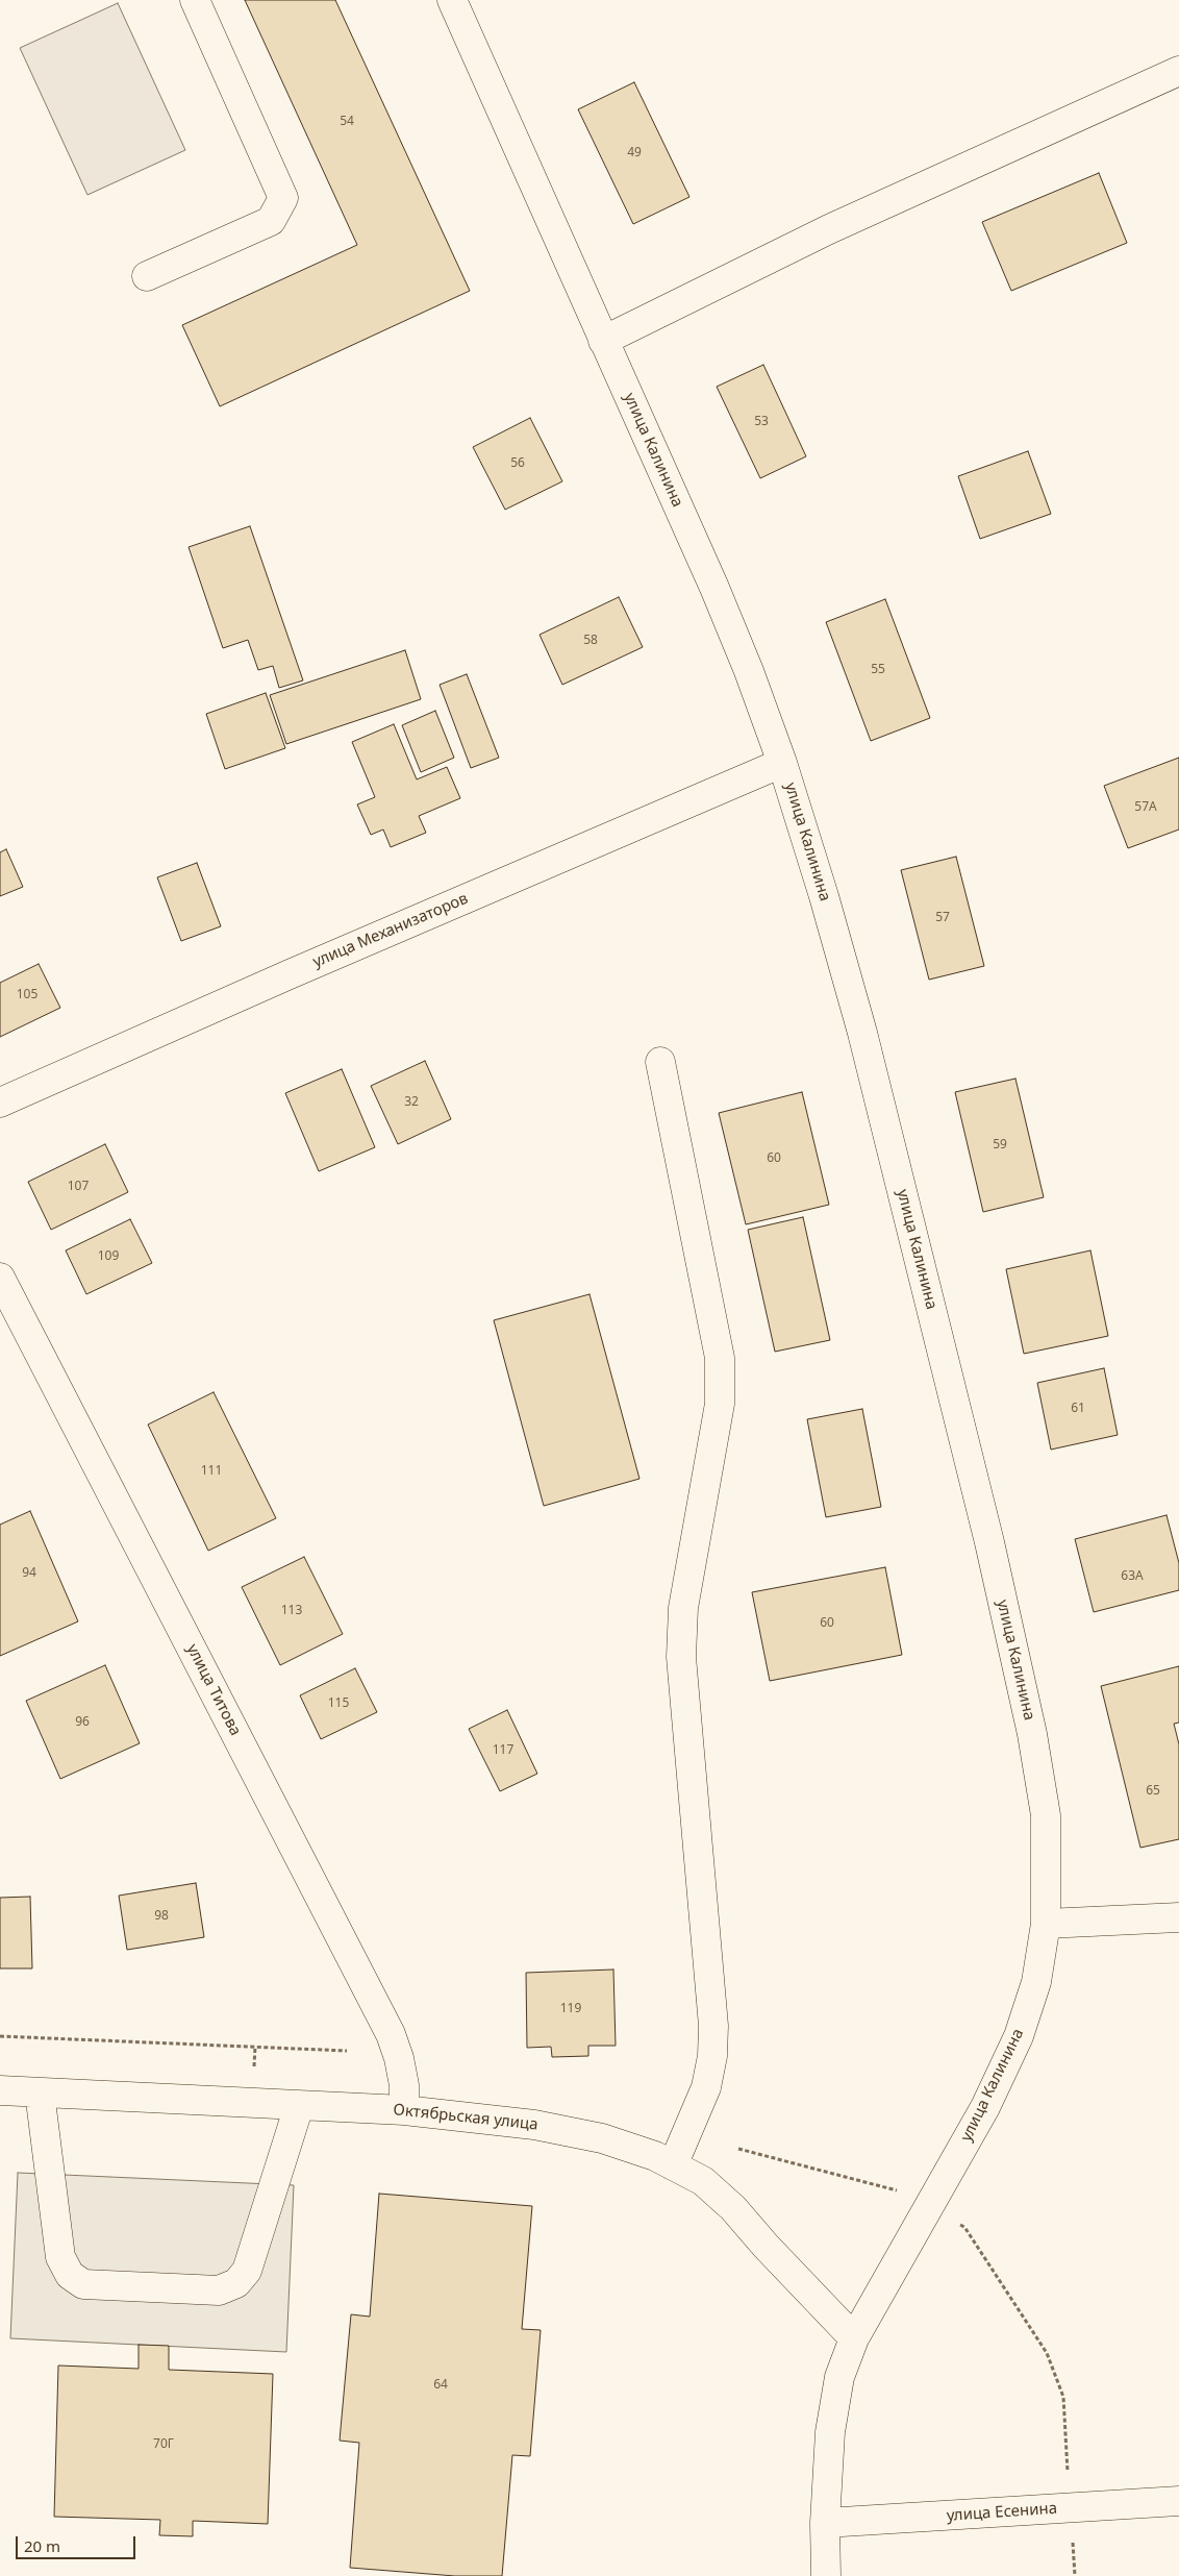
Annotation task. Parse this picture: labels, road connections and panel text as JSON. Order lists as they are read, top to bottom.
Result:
{
  "streets": {
    "street": [
      "улица Калинина",
      "улица Механизаторов",
      "улица Титова",
      "Октябрьская улица",
      "улица Есенина"
    ]
  },
  "crossings": [
    ["улица Калинина", "улица Механизаторов"],
    ["улица Калинина", "Октябрьская улица"],
    ["улица Калинина", "улица Есенина"],
    ["улица Титова", "Октябрьская улица"]
  ],
  "house_numbers": [
    "54",
    "49",
    "53",
    "56",
    "58",
    "55",
    "57А",
    "57",
    "105",
    "32",
    "59",
    "60",
    "107",
    "109",
    "61",
    "111",
    "94",
    "63А",
    "113",
    "60",
    "115",
    "96",
    "117",
    "65",
    "98",
    "119",
    "64",
    "70Г"
  ],
  "scale_bar": "20 m"
}
